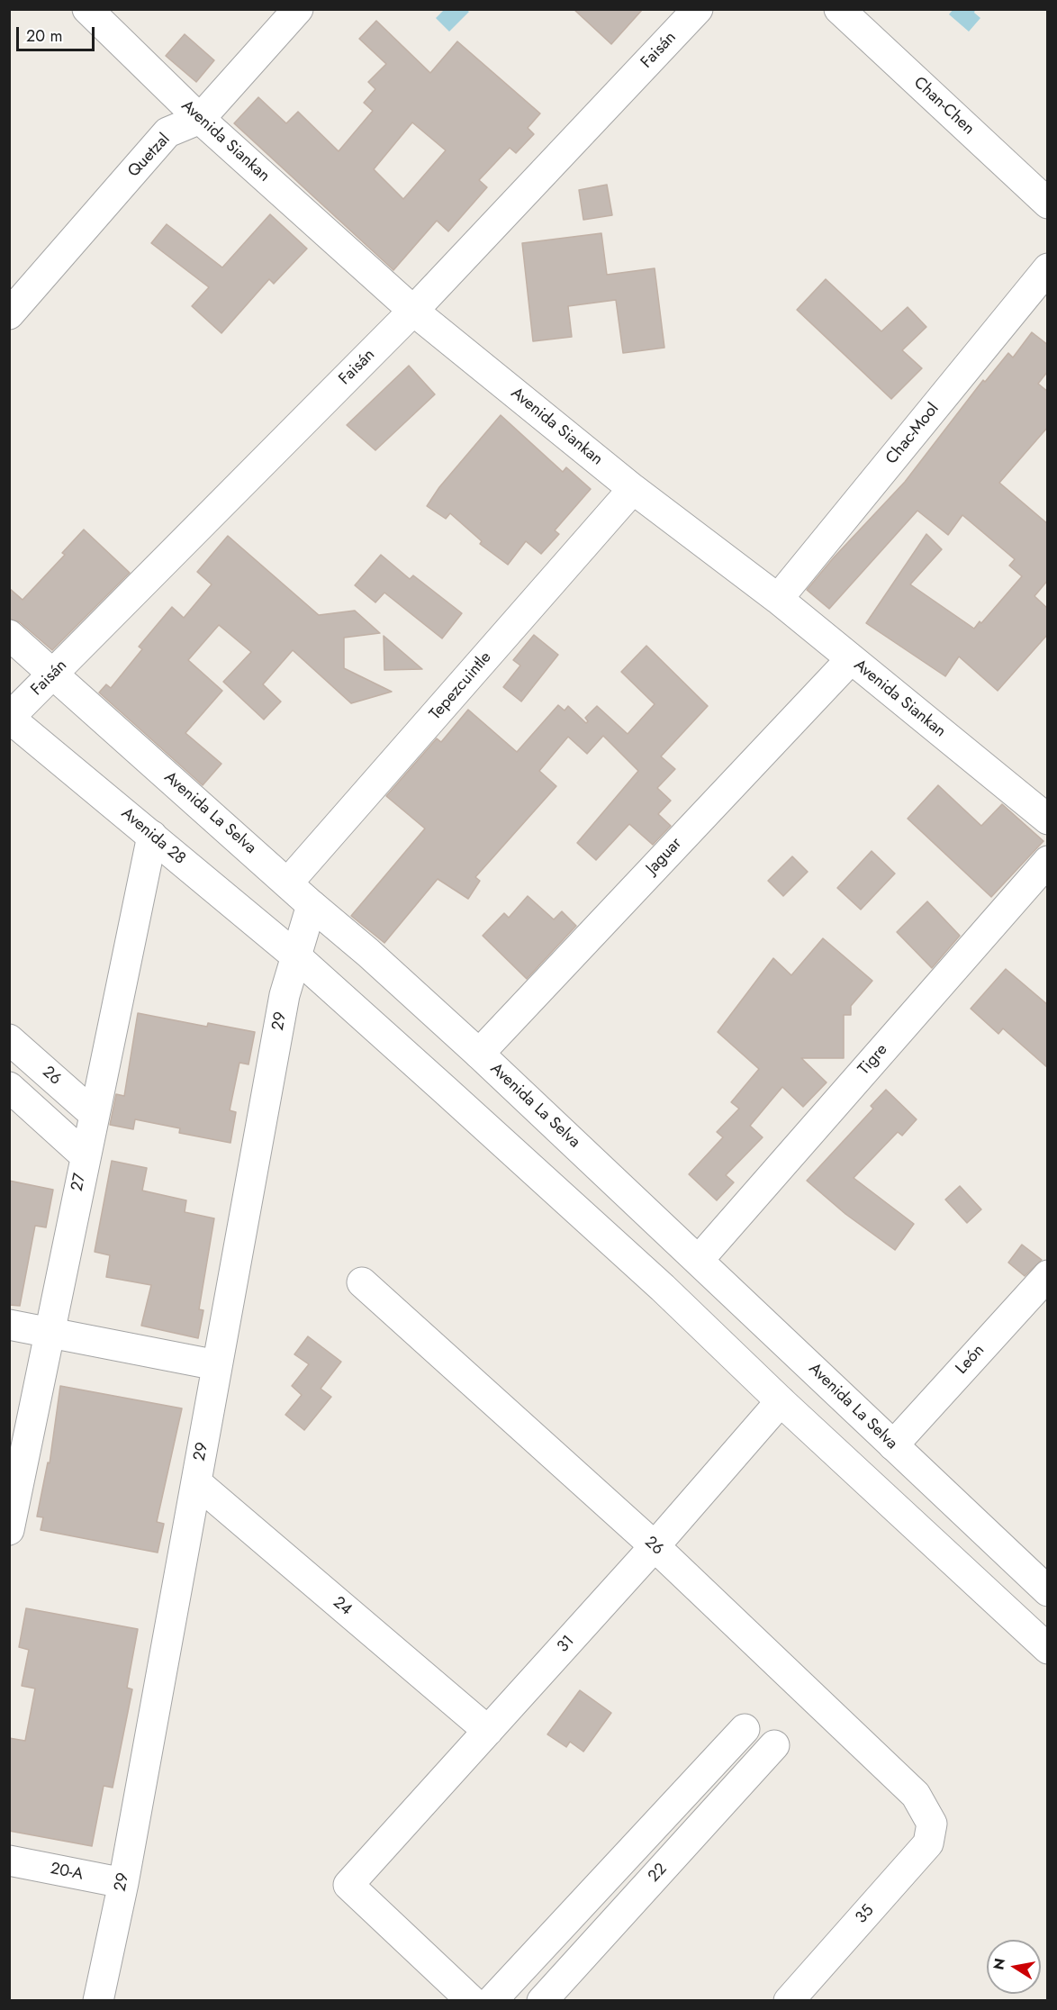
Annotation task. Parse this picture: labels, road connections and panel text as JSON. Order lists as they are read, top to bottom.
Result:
{
  "streets": {
    "street": [
      "Faisán",
      "Chan-Chen",
      "Avenida Siankan",
      "Quetzal",
      "Chac-Mool",
      "Tepezcuintle",
      "Avenida La Selva",
      "Avenida 28",
      "Jaguar",
      "29",
      "Tigre",
      "26",
      "27",
      "León",
      "24",
      "31",
      "20-A",
      "22",
      "35"
    ]
  },
  "crossings": [
    ["Faisán", "Avenida Siankan"],
    ["Faisán", "Avenida La Selva"],
    ["Faisán", "Avenida 28"],
    ["Avenida Siankan", "Quetzal"],
    ["Avenida Siankan", "Chac-Mool"],
    ["Avenida Siankan", "Tepezcuintle"],
    ["Avenida Siankan", "Jaguar"],
    ["Tepezcuintle", "Avenida La Selva"],
    ["Avenida La Selva", "Jaguar"],
    ["Avenida La Selva", "29"],
    ["Avenida La Selva", "Tigre"],
    ["Avenida La Selva", "León"],
    ["Avenida 28", "29"],
    ["Avenida 28", "27"],
    ["29", "24"],
    ["29", "20-A"],
    ["26", "27"],
    ["26", "31"],
    ["26", "35"],
    ["24", "31"]
  ],
  "scale_bar": "20 m",
  "north": "left"
}
